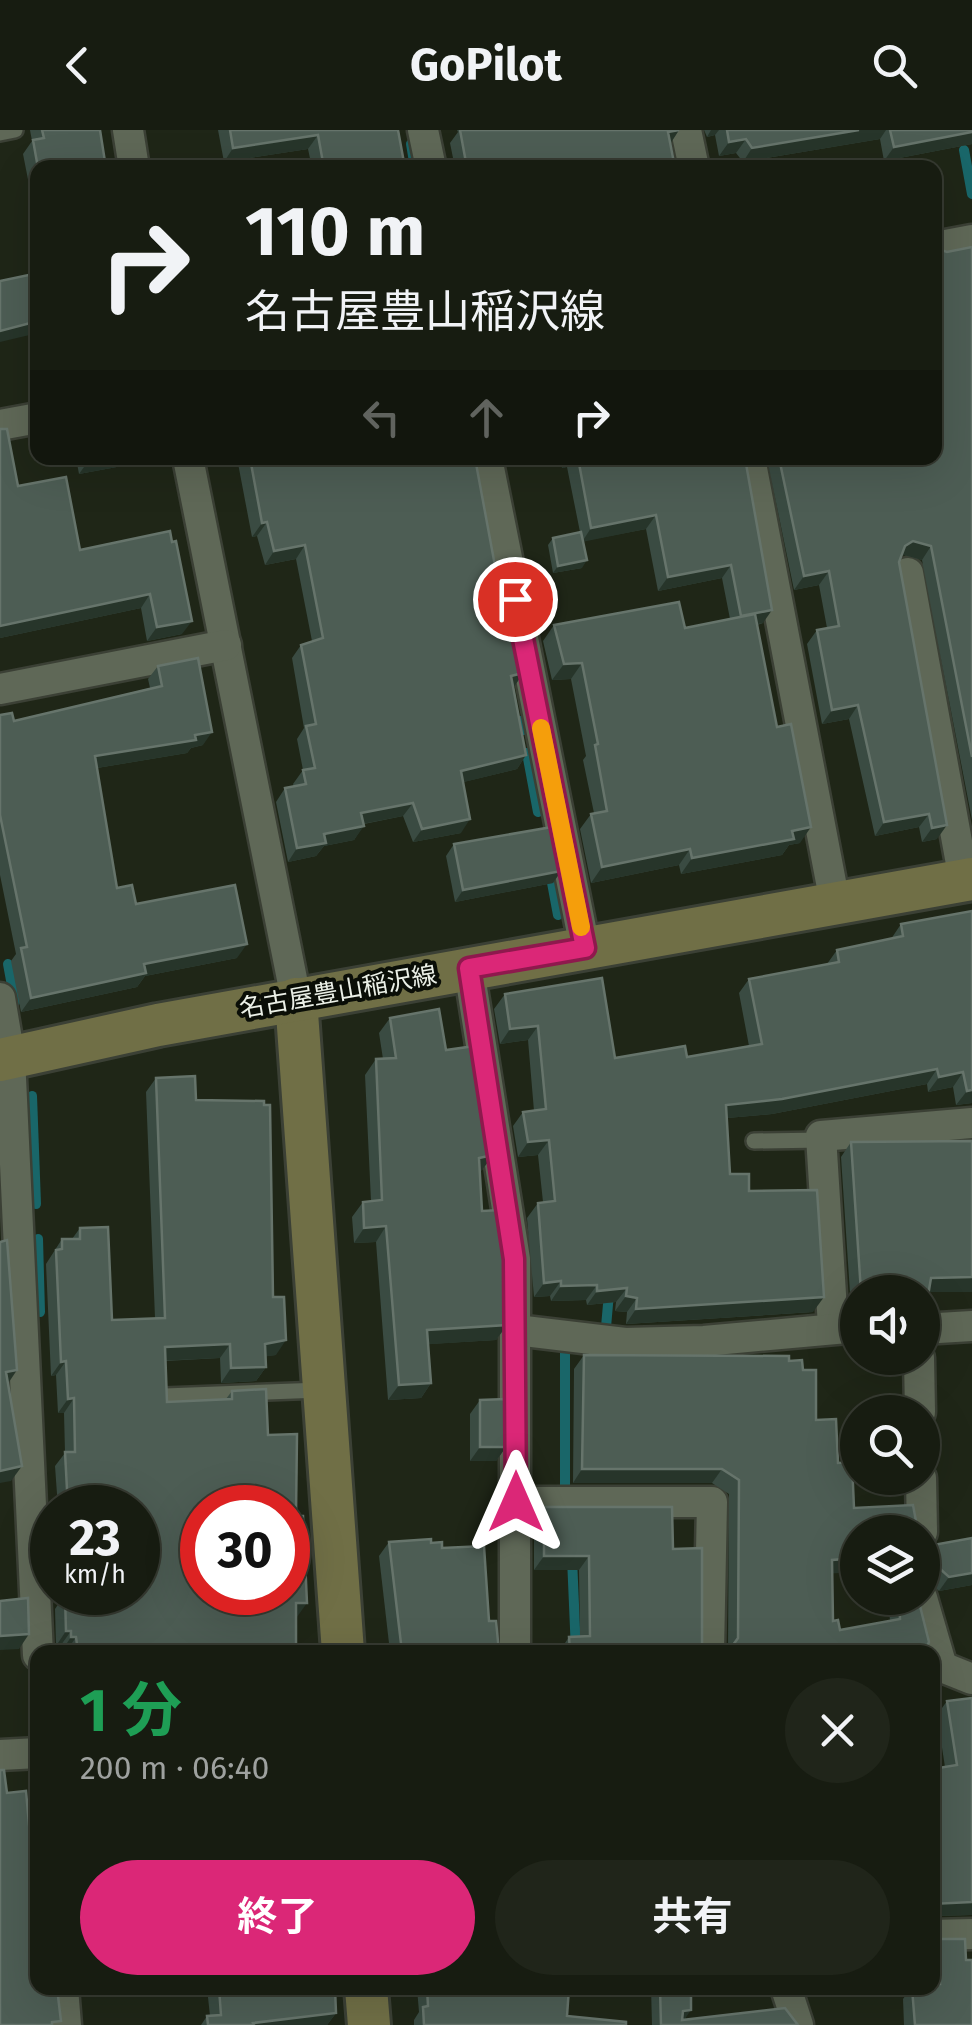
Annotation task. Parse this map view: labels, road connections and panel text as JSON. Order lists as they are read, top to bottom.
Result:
{
  "streets": {
    "main road": ["名古屋豊山稲沢線"]
  },
  "page": {
    "header": "GoPilot",
    "turn": ["110 m", "名古屋豊山稲沢線"],
    "speed": "23 km/h",
    "limit": "30",
    "heading": ["1 分", "200 m · 06:40"],
    "buttons": ["終了", "共有"]
  }
}
